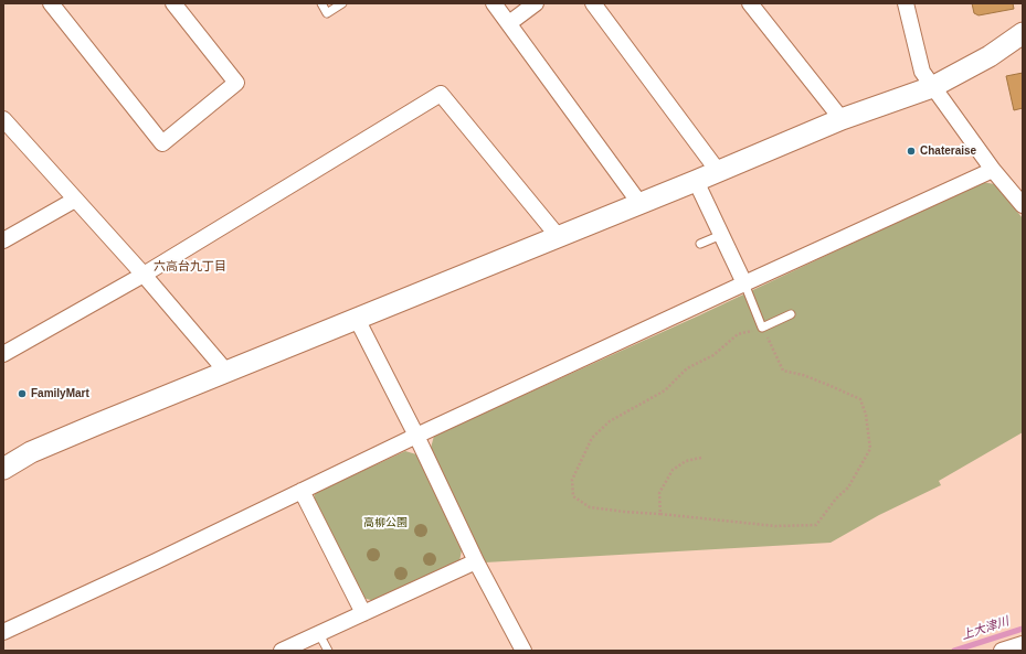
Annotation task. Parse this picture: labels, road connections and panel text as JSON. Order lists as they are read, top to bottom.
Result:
{
  "districts": ["六高台九丁目"],
  "water": ["上大津川"],
  "parks": ["高柳公園"],
  "places": ["Chateraise", "FamilyMart"]
}
